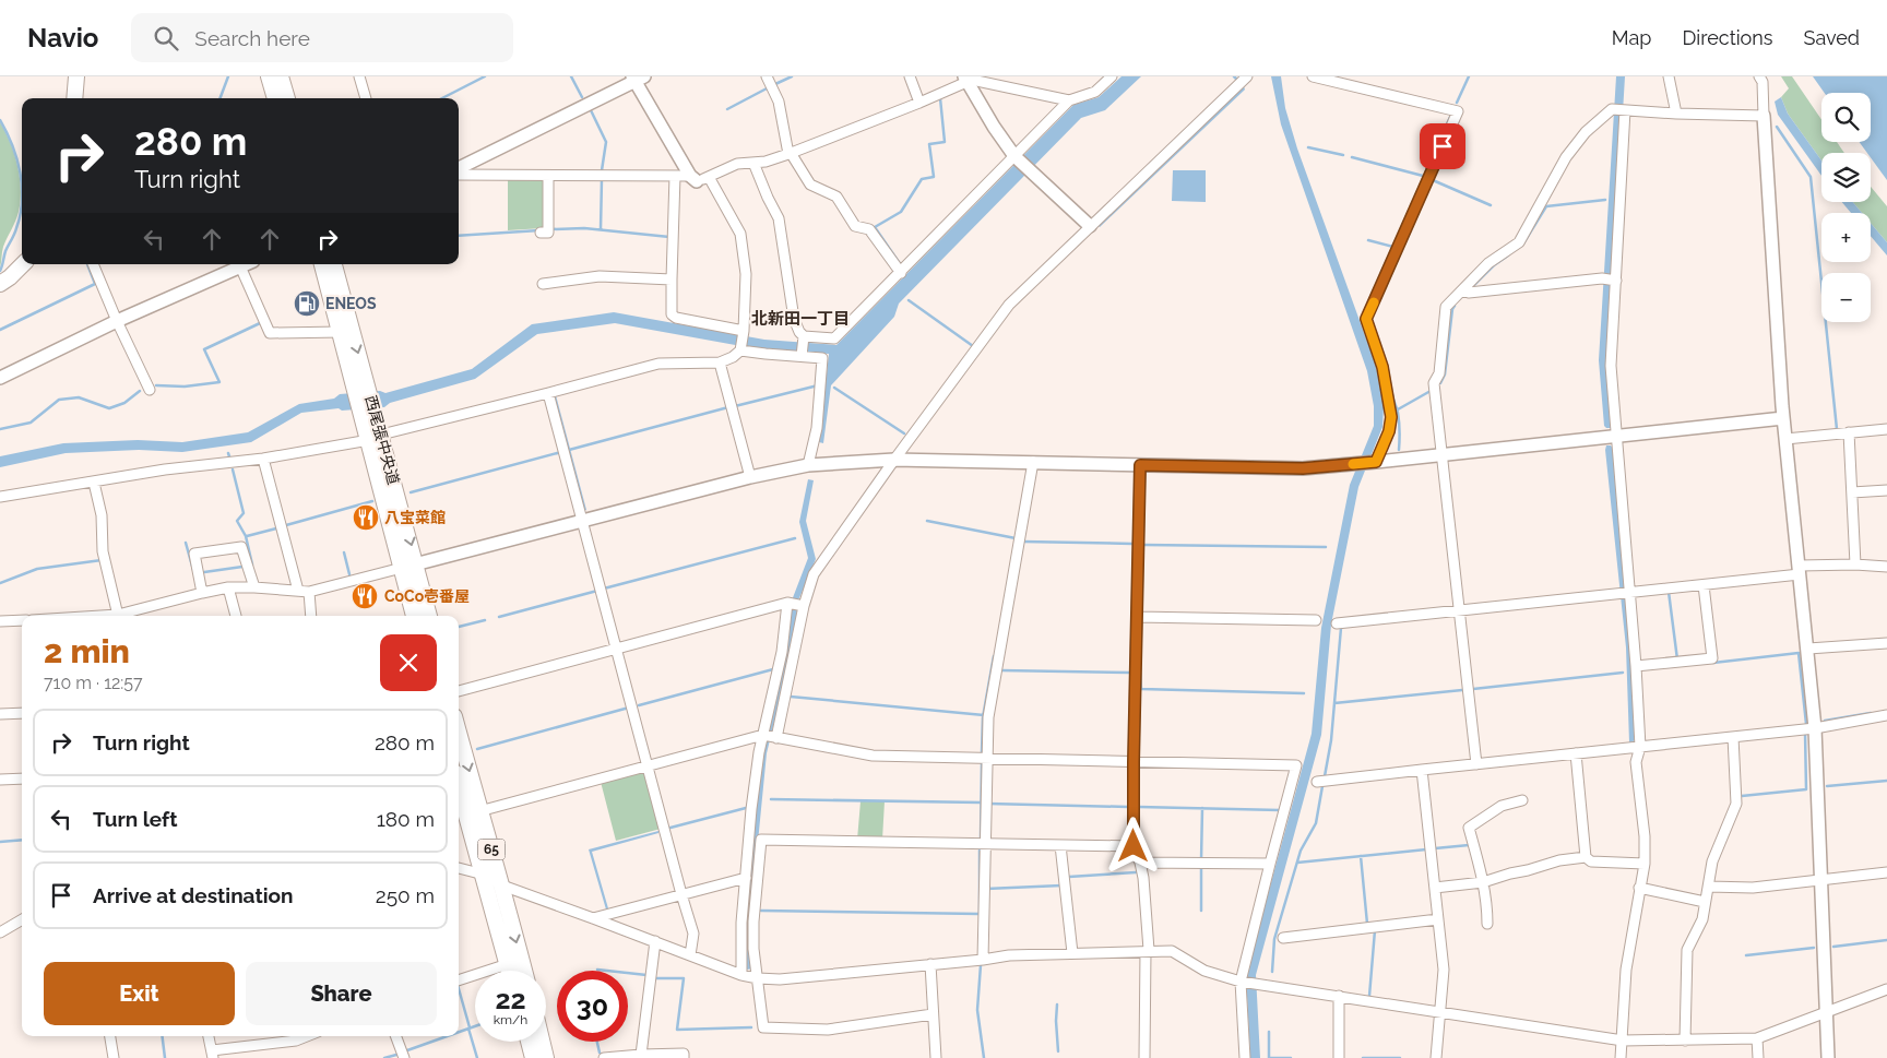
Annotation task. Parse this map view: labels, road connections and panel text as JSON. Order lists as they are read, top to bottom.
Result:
{
  "streets": {
    "main road": ["西尾張中央道", "65"]
  },
  "districts": ["北新田一丁目"],
  "places": {
    "fuel station": ["ENEOS"],
    "restaurant": ["八宝菜館", "CoCo壱番屋"]
  },
  "page": {
    "header": "Navio",
    "search": "Search here",
    "nav": ["Map", "Directions", "Saved"],
    "map_buttons": ["+", "−"],
    "turn": ["280 m", "Turn right"],
    "heading": ["2 min", "710 m · 12:57"],
    "list": [
      {
        "name": "Turn right",
        "value": "280 m"
      },
      {
        "name": "Turn left",
        "value": "180 m"
      },
      {
        "name": "Arrive at destination",
        "value": "250 m"
      }
    ],
    "buttons": ["Exit", "Share"],
    "speed": "22 km/h",
    "limit": "30"
  }
}
